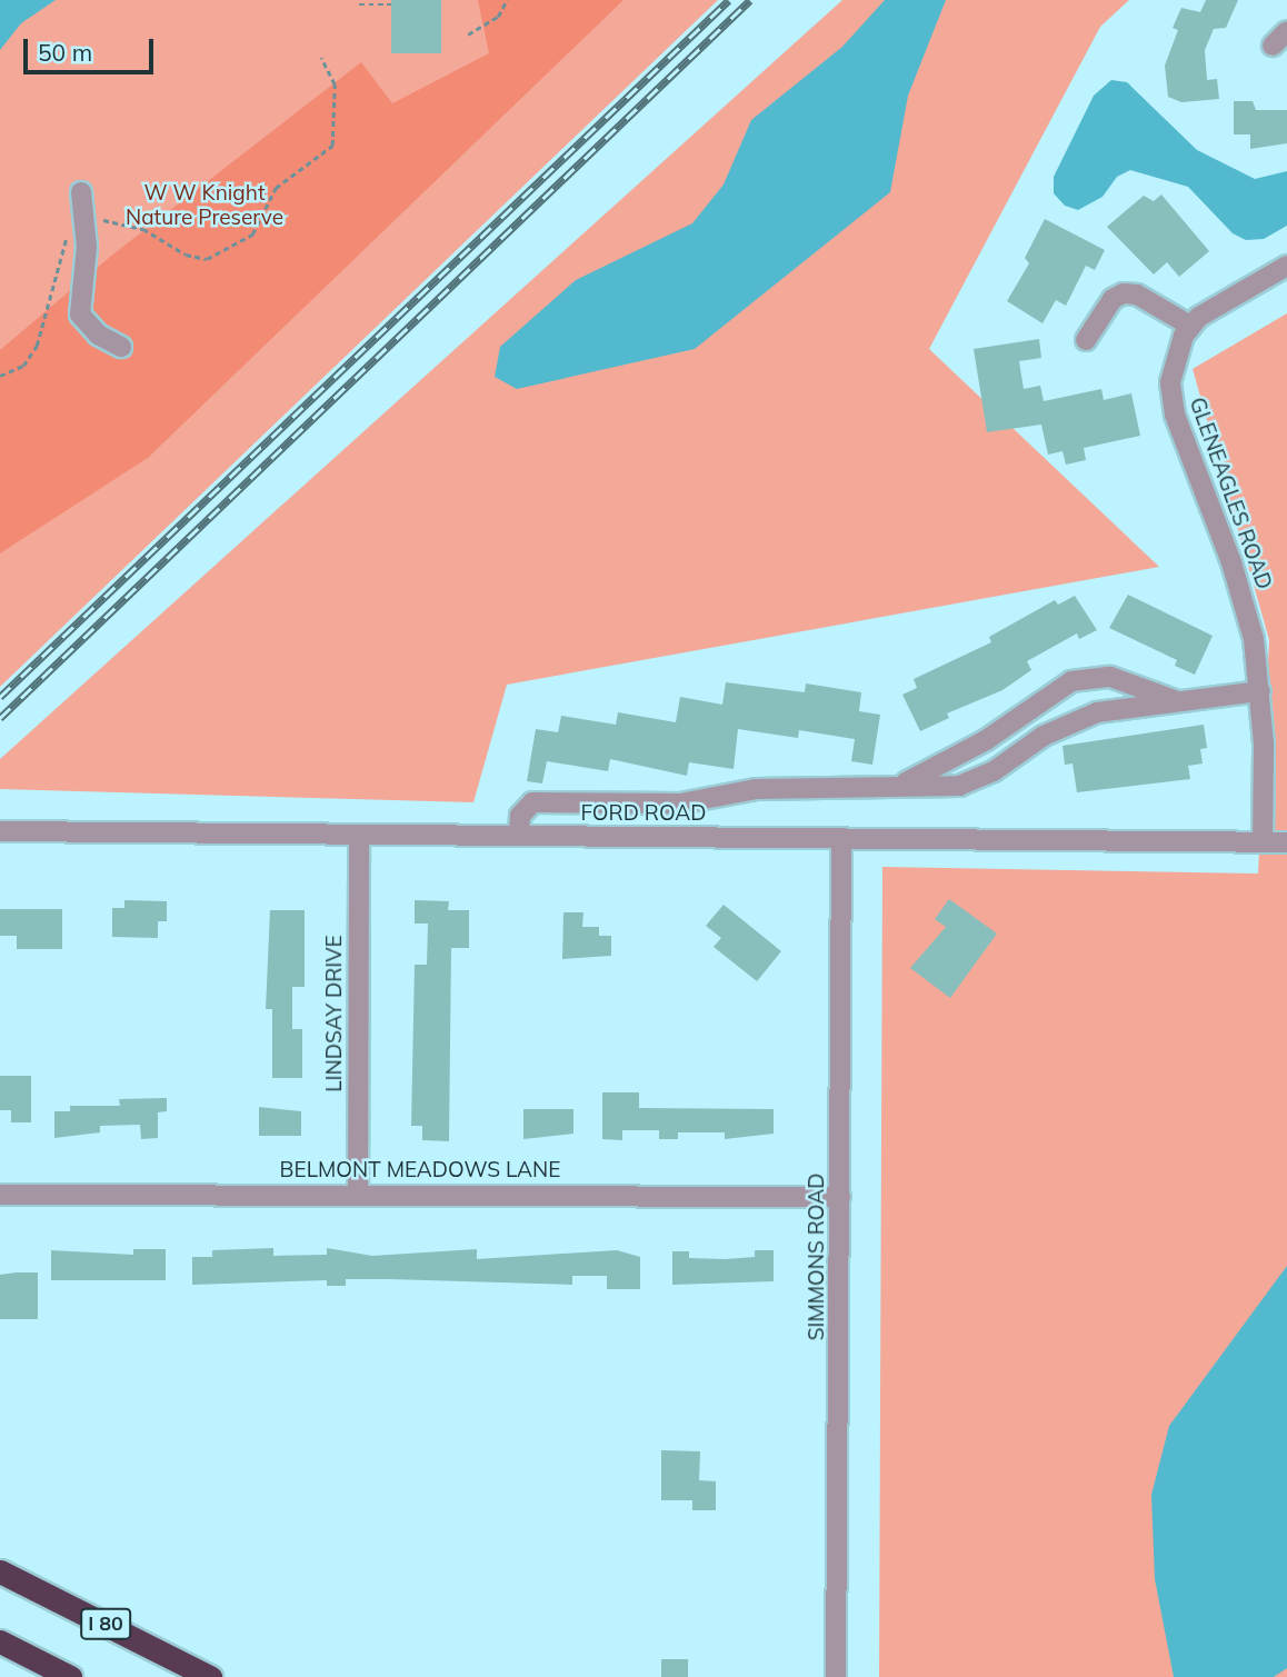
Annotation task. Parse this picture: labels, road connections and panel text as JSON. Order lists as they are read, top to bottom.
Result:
{
  "streets": {
    "highway": ["I 80"],
    "street": [
      "GLENEAGLES ROAD",
      "FORD ROAD",
      "LINDSAY DRIVE",
      "BELMONT MEADOWS LANE",
      "SIMMONS ROAD"
    ]
  },
  "crossings": [
    ["GLENEAGLES ROAD", "FORD ROAD"],
    ["FORD ROAD", "LINDSAY DRIVE"],
    ["FORD ROAD", "SIMMONS ROAD"],
    ["LINDSAY DRIVE", "BELMONT MEADOWS LANE"],
    ["BELMONT MEADOWS LANE", "SIMMONS ROAD"]
  ],
  "parks": ["W W Knight Nature Preserve"],
  "scale_bar": "50 m"
}
